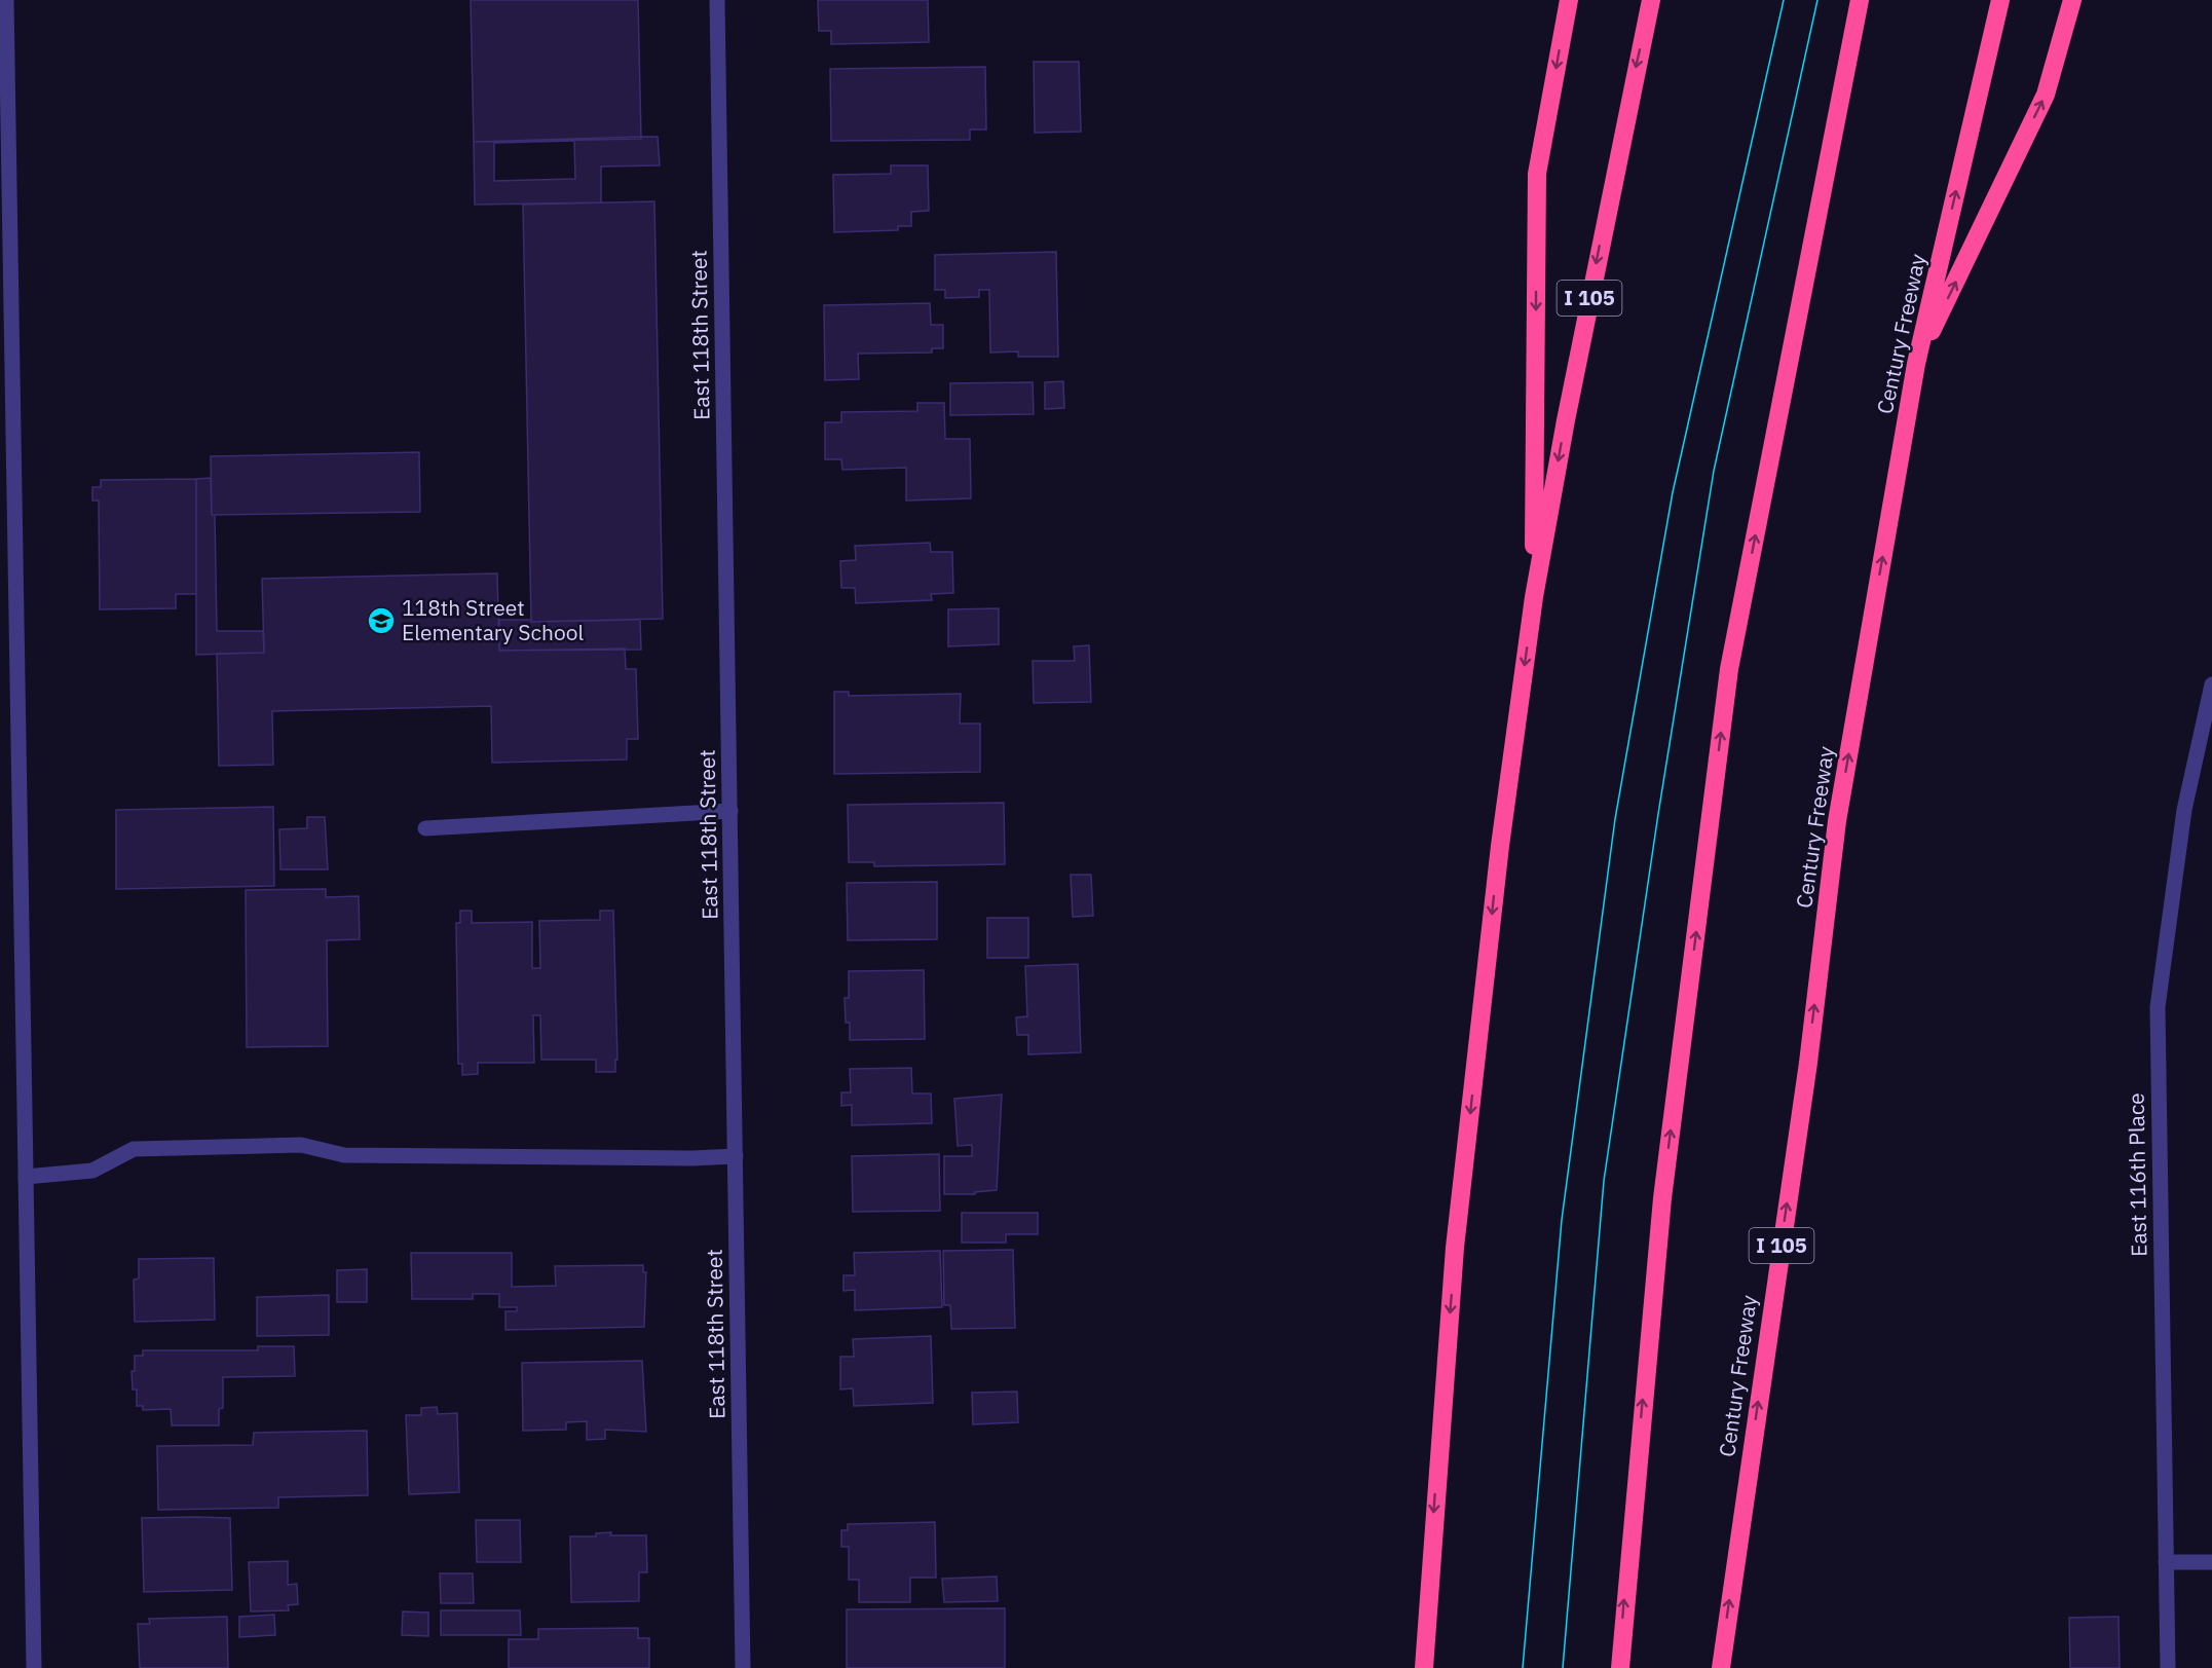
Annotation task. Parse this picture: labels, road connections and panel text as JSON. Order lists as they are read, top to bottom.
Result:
{
  "streets": {
    "highway": ["I 105", "Century Freeway"],
    "street": ["East 118th Street", "East 116th Place"]
  },
  "places": {
    "school or university": ["118th Street Elementary School"]
  }
}
